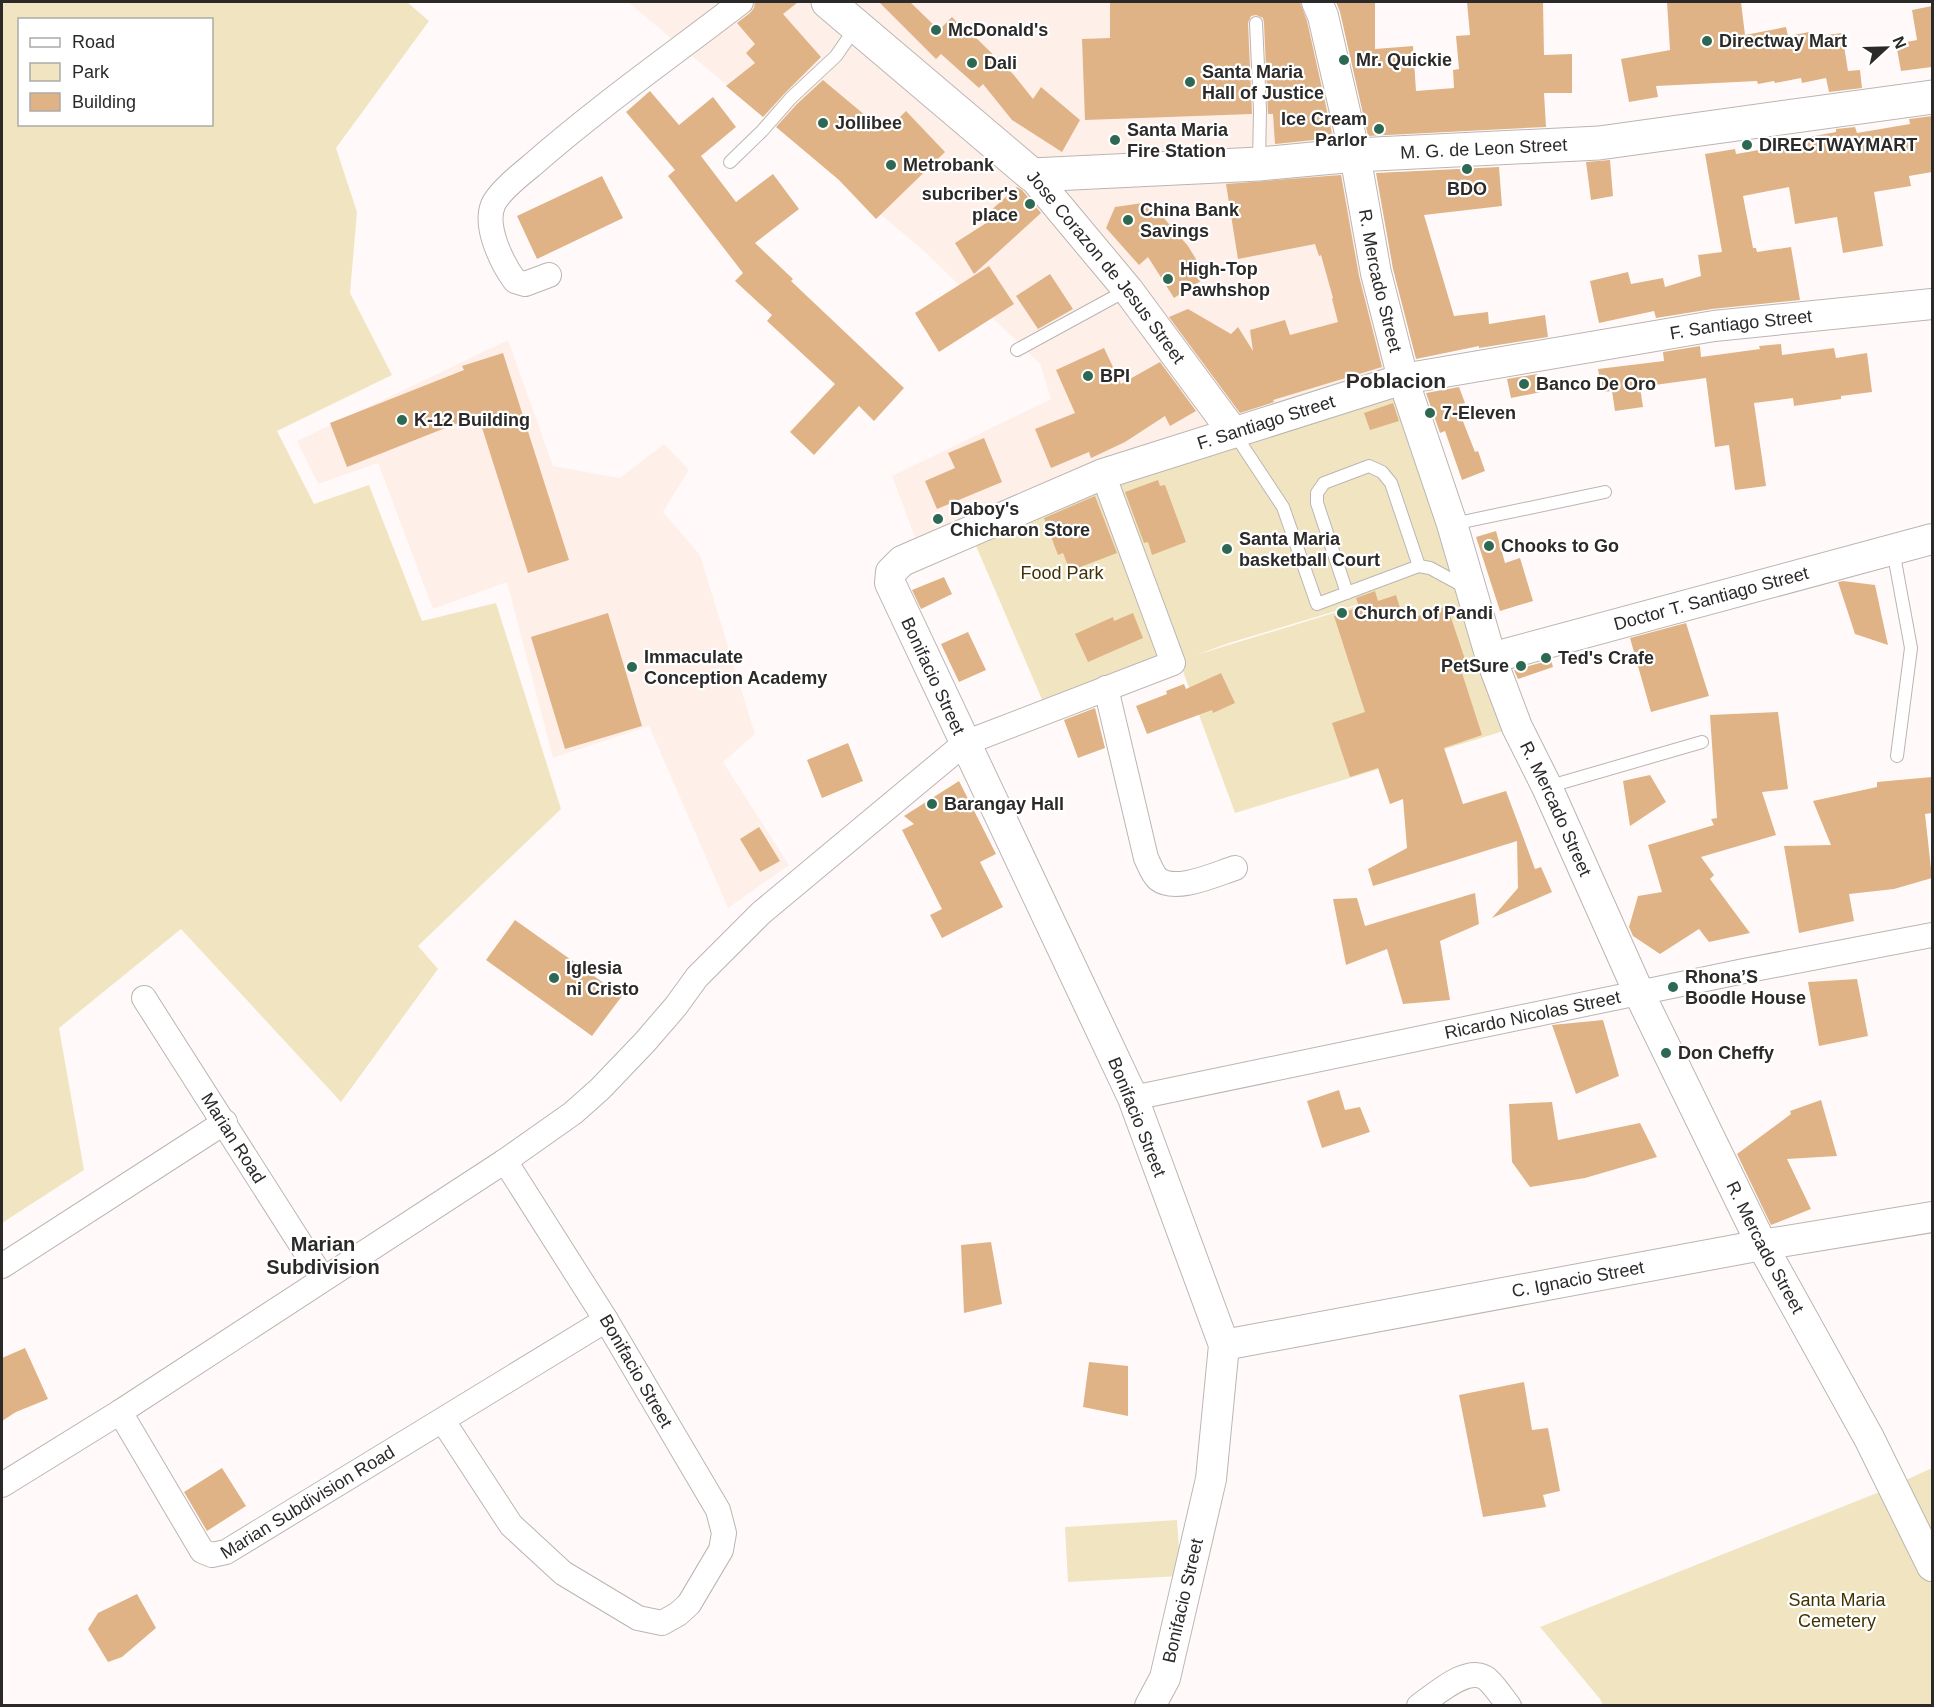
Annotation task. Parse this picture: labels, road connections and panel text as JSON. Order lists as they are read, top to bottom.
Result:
{
  "streets": {
    "main road": ["M. G. de Leon Street", "Jose Corazon de Jesus Street"],
    "street": [
      "R. Mercado Street",
      "F. Santiago Street",
      "Doctor T. Santiago Street",
      "Bonifacio Street",
      "Ricardo Nicolas Street",
      "Marian Road",
      "C. Ignacio Street",
      "Marian Subdivision Road"
    ]
  },
  "crossings": [
    ["M. G. de Leon Street", "Jose Corazon de Jesus Street"],
    ["M. G. de Leon Street", "R. Mercado Street"],
    ["Jose Corazon de Jesus Street", "F. Santiago Street"],
    ["R. Mercado Street", "F. Santiago Street"],
    ["R. Mercado Street", "Doctor T. Santiago Street"],
    ["R. Mercado Street", "Ricardo Nicolas Street"],
    ["R. Mercado Street", "C. Ignacio Street"],
    ["F. Santiago Street", "Bonifacio Street"],
    ["Bonifacio Street", "Ricardo Nicolas Street"],
    ["Bonifacio Street", "C. Ignacio Street"],
    ["Bonifacio Street", "Marian Subdivision Road"]
  ],
  "districts": ["Poblacion", "Marian Subdivision"],
  "parks": ["Food Park", "Santa Maria Cemetery"],
  "places": [
    "McDonald's",
    "Directway Mart",
    "Mr. Quickie",
    "Dali",
    "Santa Maria Hall of Justice",
    "Jollibee",
    "Ice Cream Parlor",
    "Santa Maria Fire Station",
    "DIRECTWAYMART",
    "Metrobank",
    "BDO",
    "subcriber's place",
    "China Bank Savings",
    "High-Top Pawhshop",
    "BPI",
    "Banco De Oro",
    "7-Eleven",
    "K-12 Building",
    "Daboy's Chicharon Store",
    "Chooks to Go",
    "Santa Maria basketball Court",
    "Church of Pandi",
    "Ted's Crafe",
    "PetSure",
    "Immaculate Conception Academy",
    "Barangay Hall",
    "Iglesia ni Cristo",
    "Rhona’S Boodle House",
    "Don Cheffy"
  ],
  "legend": ["Road", "Park", "Building"],
  "north": "right"
}
